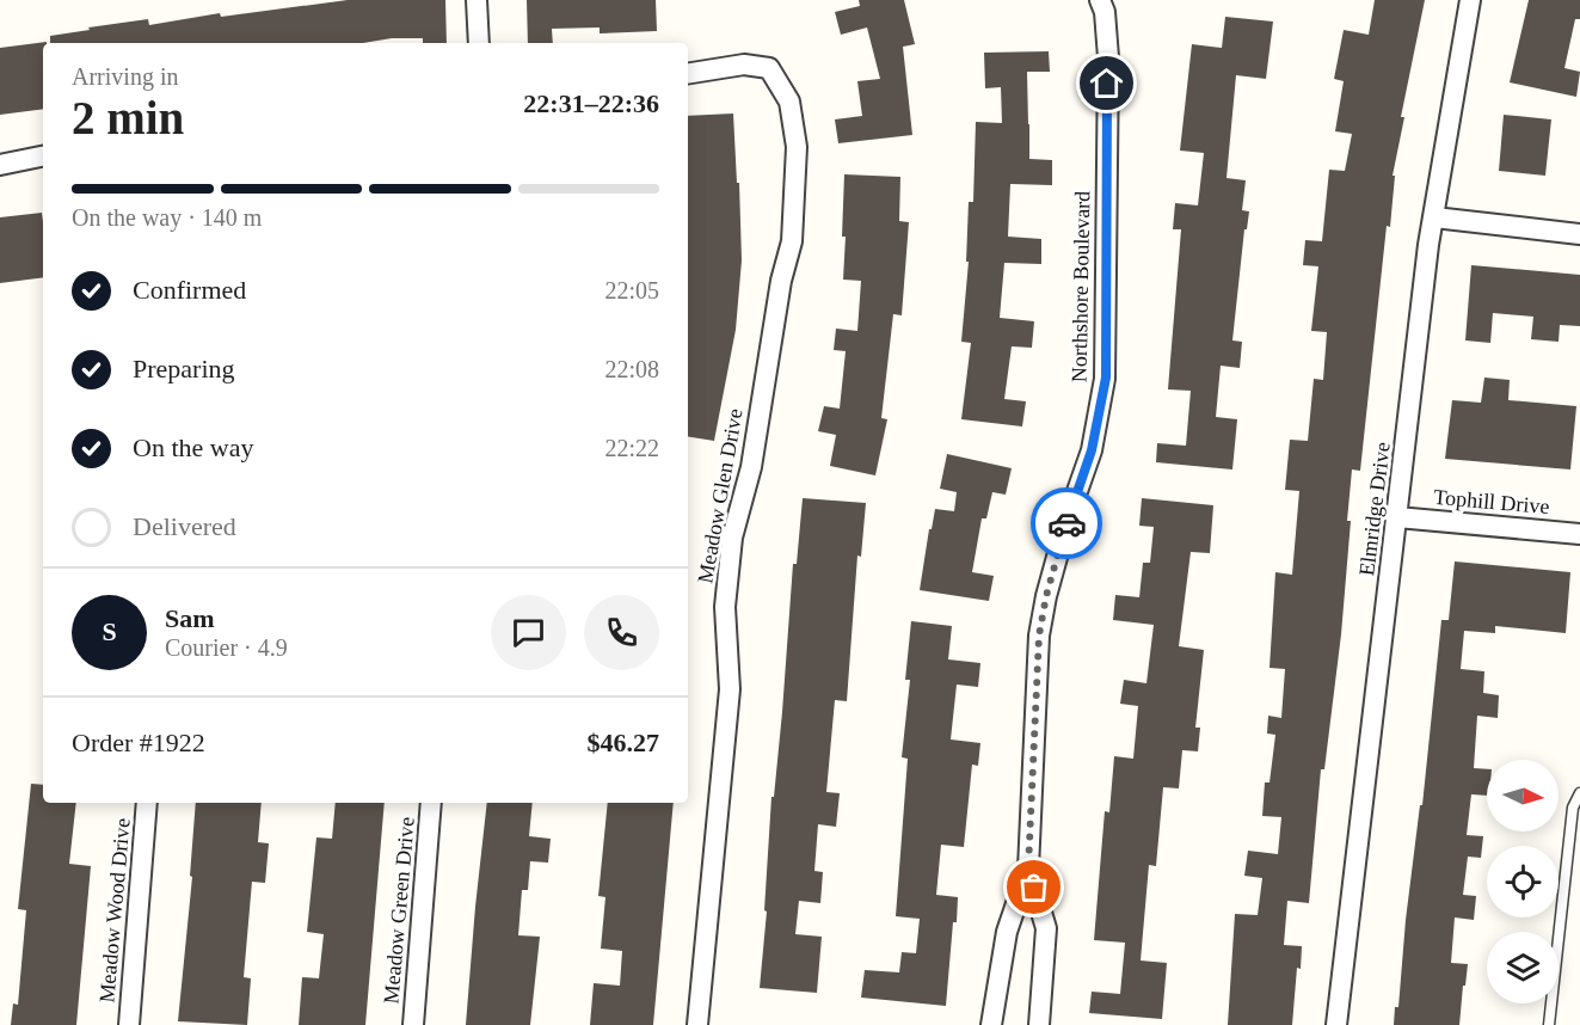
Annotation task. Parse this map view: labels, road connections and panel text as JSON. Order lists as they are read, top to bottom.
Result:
{
  "streets": {
    "street": [
      "Northshore Boulevard",
      "Meadow Glen Drive",
      "Tophill Drive",
      "Elmridge Drive",
      "Meadow Wood Drive",
      "Meadow Green Drive"
    ]
  },
  "crossings": [
    ["Tophill Drive", "Elmridge Drive"]
  ],
  "north": "right",
  "page": {
    "heading": ["2 min", "Arriving in", "22:31–22:36"],
    "panel": [
      "Sam",
      "Courier · 4.9",
      "Order #1922",
      "$46.27"
    ],
    "bar": "On the way · 140 m",
    "list": [
      ["Confirmed", "22:05"],
      ["Preparing", "22:08"],
      ["On the way", "22:22"],
      "Delivered"
    ],
    "round": "S"
  }
}
